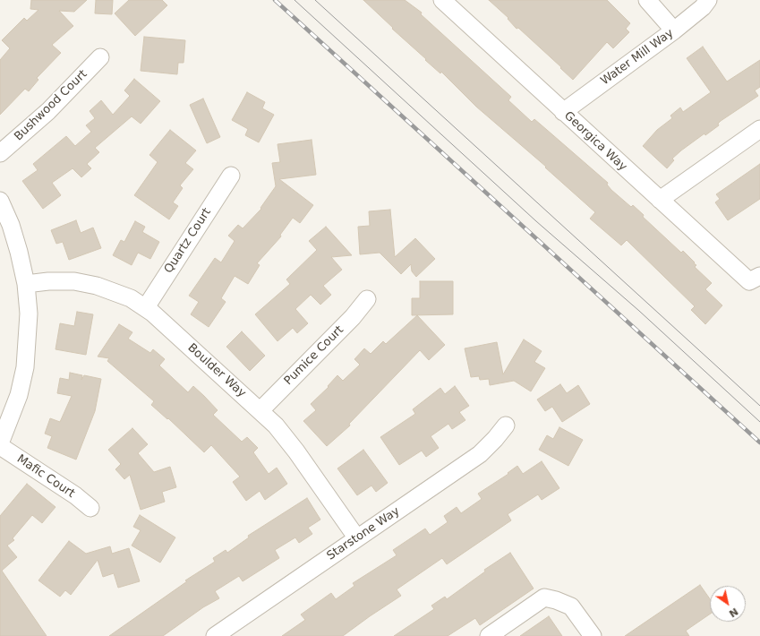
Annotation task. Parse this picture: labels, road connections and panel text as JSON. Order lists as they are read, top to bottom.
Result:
{
  "streets": {
    "street": [
      "Water Mill Way",
      "Bushwood Court",
      "Georgica Way",
      "Quartz Court",
      "Pumice Court",
      "Boulder Way",
      "Mafic Court",
      "Starstone Way"
    ]
  },
  "crossings": [
    ["Water Mill Way", "Georgica Way"],
    ["Quartz Court", "Boulder Way"],
    ["Pumice Court", "Boulder Way"],
    ["Boulder Way", "Starstone Way"]
  ],
  "north": "bottom right"
}
